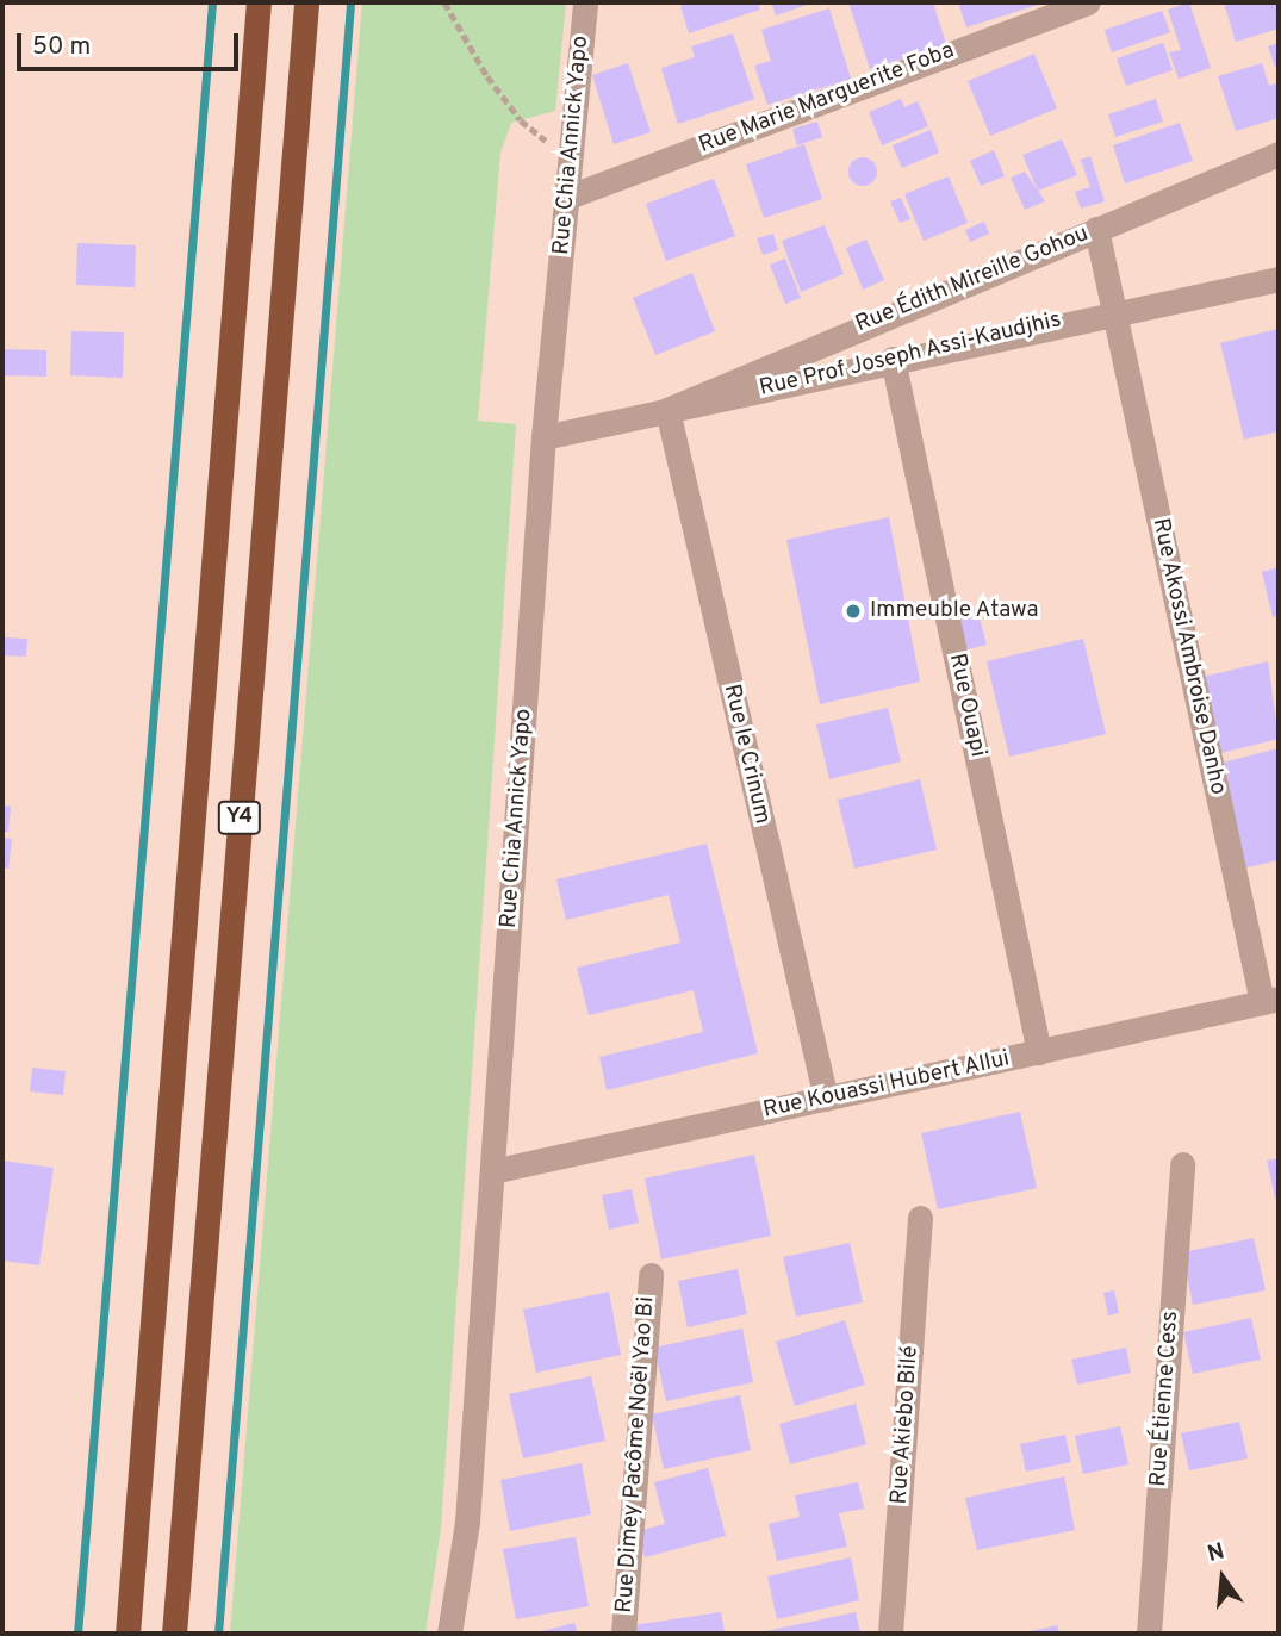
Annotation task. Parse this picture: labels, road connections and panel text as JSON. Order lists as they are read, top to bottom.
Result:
{
  "streets": {
    "highway": ["Y4"],
    "street": [
      "Rue Marie Marguerite Foba",
      "Rue Chia Annick Yapo",
      "Rue Édith Mireille Gohou",
      "Rue Prof Joseph Assi-Kaudjhis",
      "Rue Akossi Ambroise Danho",
      "Rue Ouapi",
      "Rue le Crinum",
      "Rue Kouassi Hubert Allui",
      "Rue Étienne Cess",
      "Rue Akiebo Bilé",
      "Rue Dimey Pacôme Noël Yao Bi"
    ]
  },
  "crossings": [
    ["Rue Marie Marguerite Foba", "Rue Chia Annick Yapo"],
    ["Rue Chia Annick Yapo", "Rue Prof Joseph Assi-Kaudjhis"],
    ["Rue Chia Annick Yapo", "Rue Kouassi Hubert Allui"],
    ["Rue Édith Mireille Gohou", "Rue Prof Joseph Assi-Kaudjhis"],
    ["Rue Édith Mireille Gohou", "Rue Akossi Ambroise Danho"],
    ["Rue Édith Mireille Gohou", "Rue le Crinum"],
    ["Rue Prof Joseph Assi-Kaudjhis", "Rue Akossi Ambroise Danho"],
    ["Rue Prof Joseph Assi-Kaudjhis", "Rue Ouapi"],
    ["Rue Prof Joseph Assi-Kaudjhis", "Rue le Crinum"],
    ["Rue Akossi Ambroise Danho", "Rue Kouassi Hubert Allui"],
    ["Rue Ouapi", "Rue Kouassi Hubert Allui"],
    ["Rue le Crinum", "Rue Kouassi Hubert Allui"]
  ],
  "places": ["Immeuble Atawa"],
  "scale_bar": "50 m",
  "north": "top"
}
